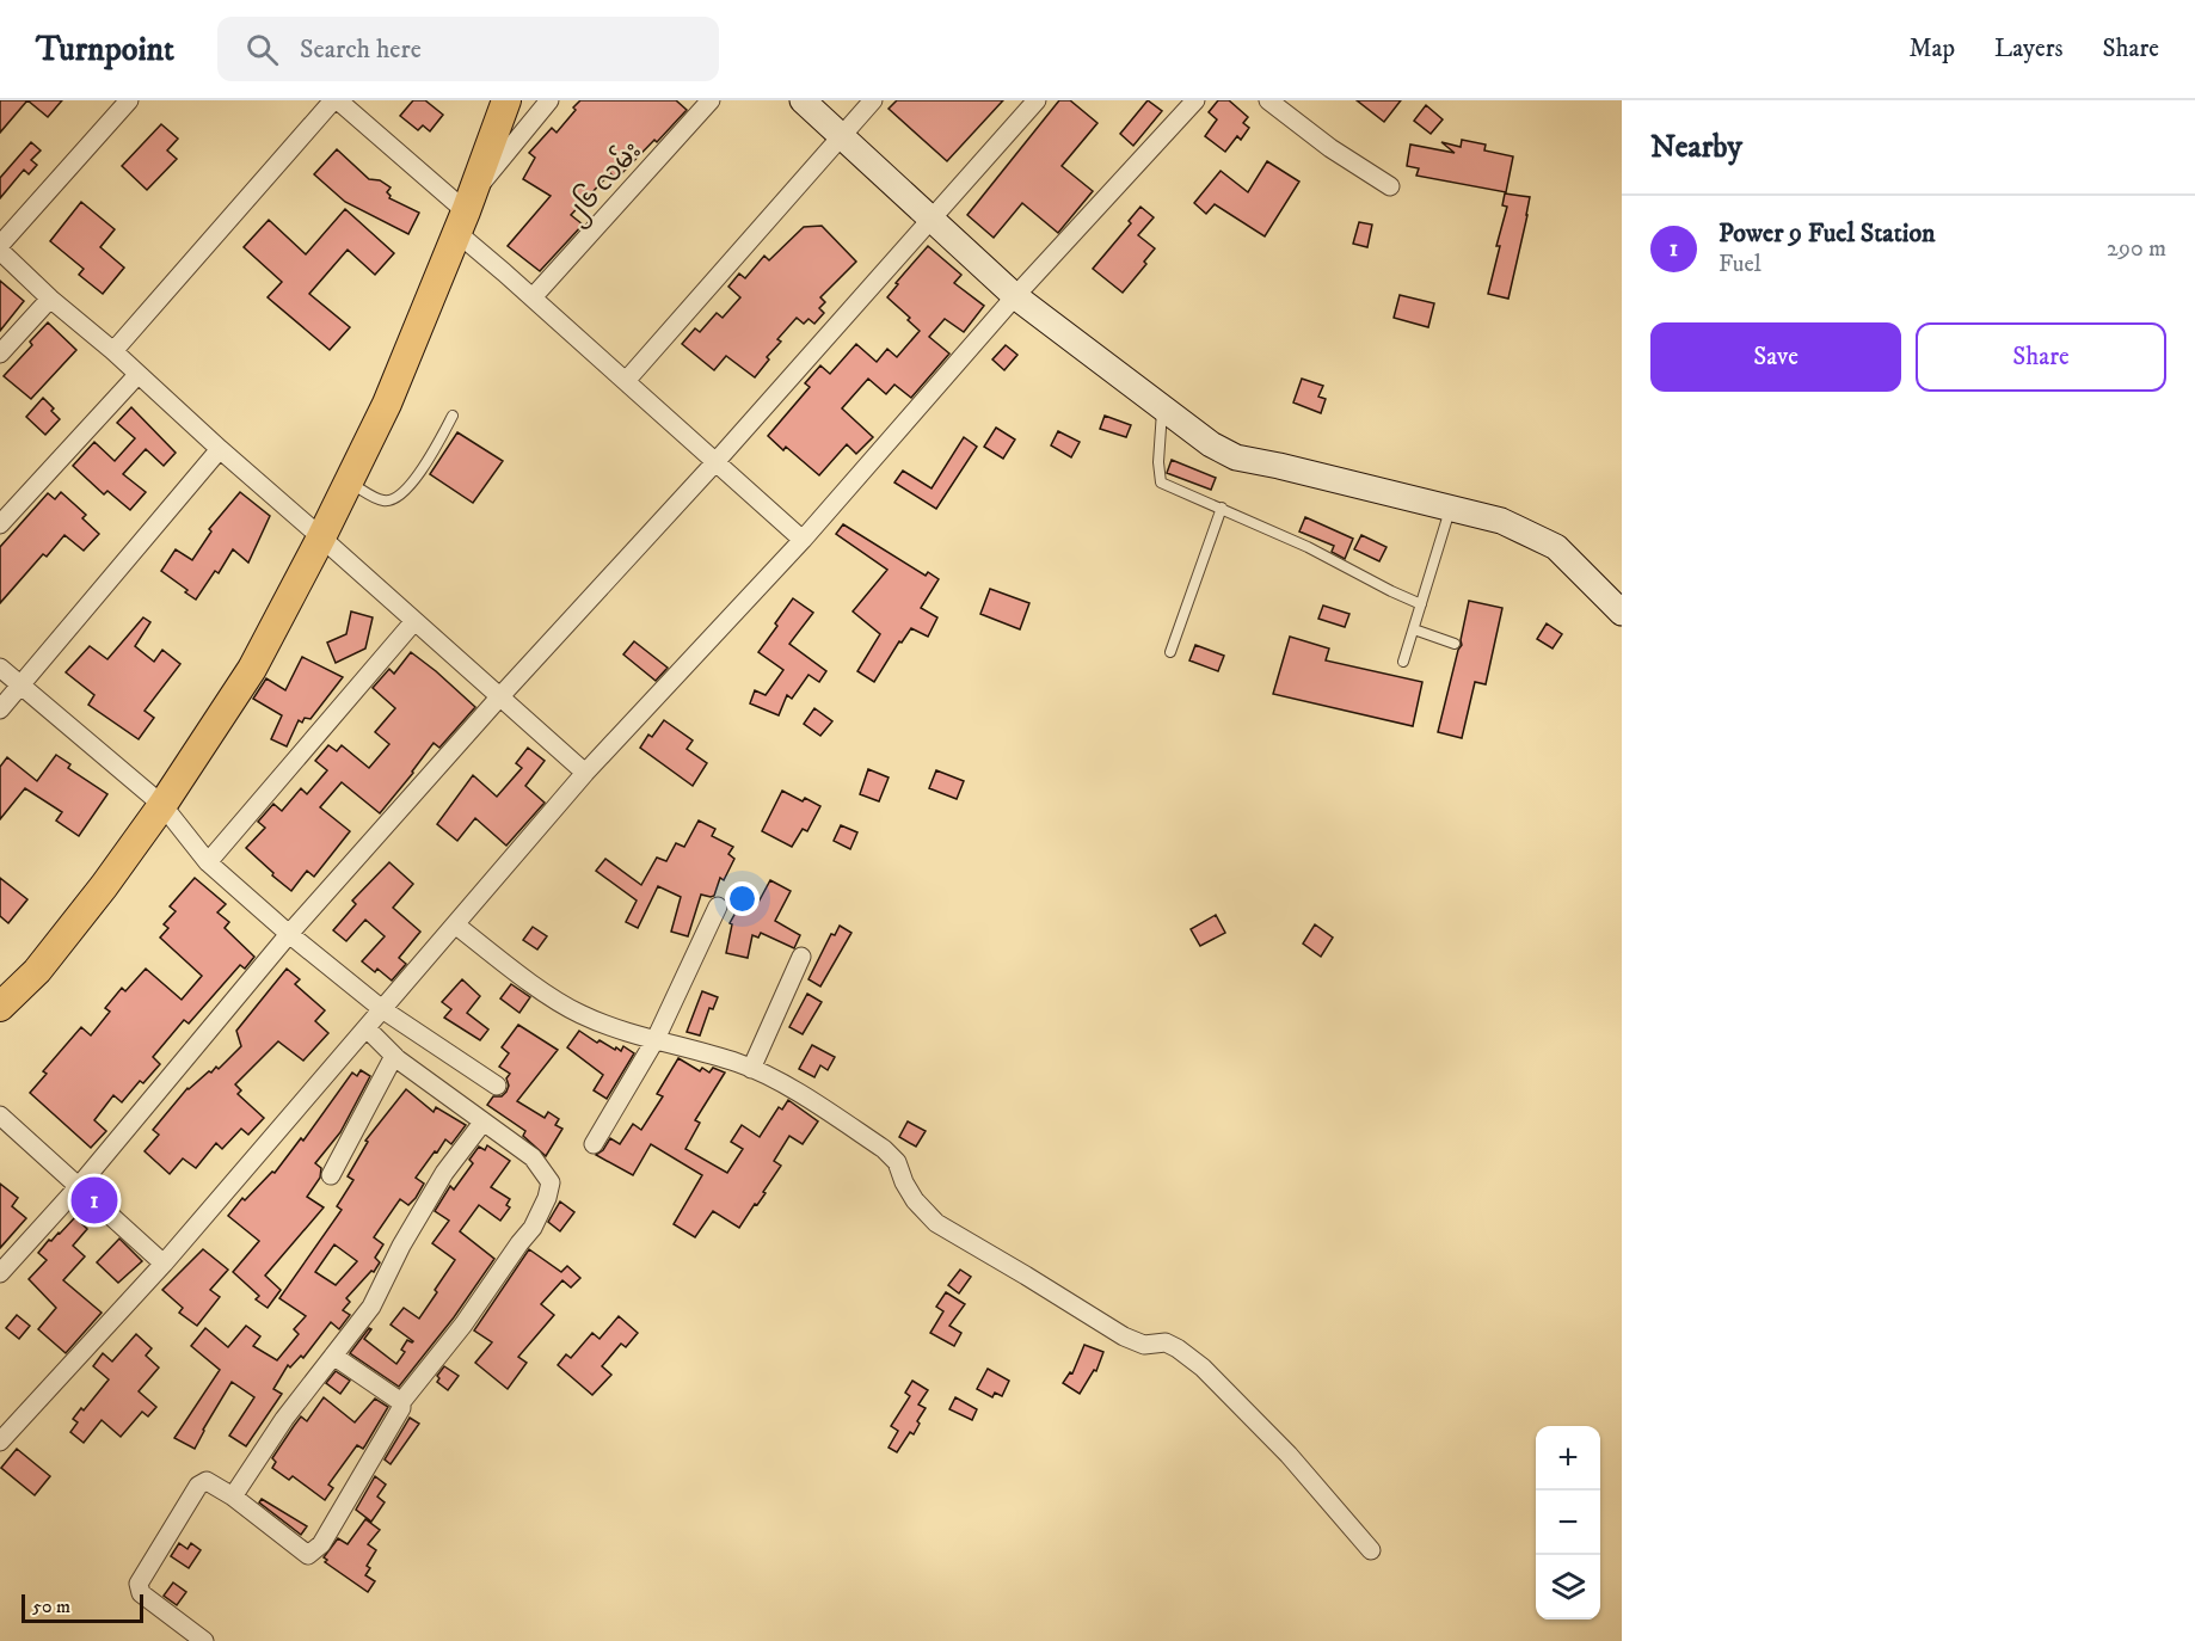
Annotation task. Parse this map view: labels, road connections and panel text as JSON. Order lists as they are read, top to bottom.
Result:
{
  "streets": {
    "street": ["၂၆ လမ်း"]
  },
  "scale_bar": "50 m",
  "page": {
    "header": "Turnpoint",
    "search": "Search here",
    "nav": ["Map", "Layers", "Share"],
    "heading": "Nearby",
    "list": [
      {
        "mark": "1",
        "name": "Power 9 Fuel Station",
        "note": "Fuel",
        "value": "290 m"
      }
    ],
    "buttons": ["Save", "Share"],
    "pins": "1",
    "map_buttons": ["+", "−"],
    "scale": "50 m"
  }
}
